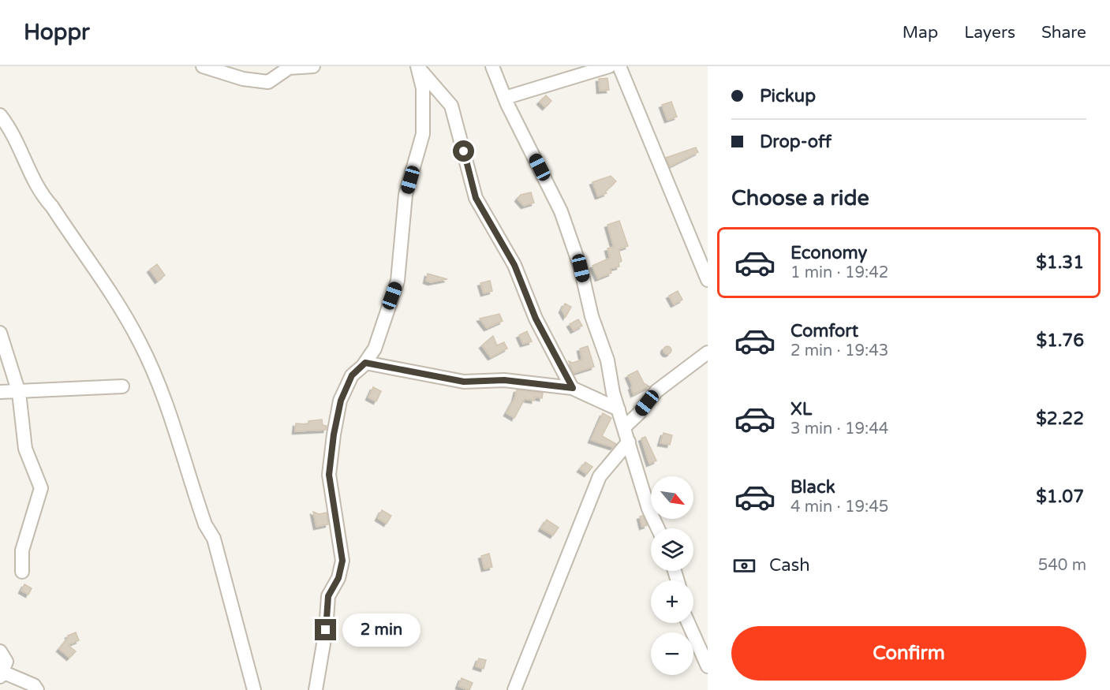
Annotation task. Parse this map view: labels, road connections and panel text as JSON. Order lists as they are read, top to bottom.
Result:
{
  "north": "bottom right",
  "page": {
    "header": "Hoppr",
    "nav": ["Map", "Layers", "Share"],
    "banner": ["Pickup", "Drop-off"],
    "heading": "Choose a ride",
    "list": [
      {
        "name": "Economy",
        "note": "1 min · 19:42",
        "value": "$1.31"
      },
      {
        "name": "Comfort",
        "note": "2 min · 19:43",
        "value": "$1.76"
      },
      {
        "name": "XL",
        "note": "3 min · 19:44",
        "value": "$2.22"
      },
      {
        "name": "Black",
        "note": "4 min · 19:45",
        "value": "$1.07"
      }
    ],
    "map_buttons": ["+", "−"],
    "pay": ["Cash", "540 m"],
    "bubble": "2 min",
    "buttons": "Confirm"
  }
}
